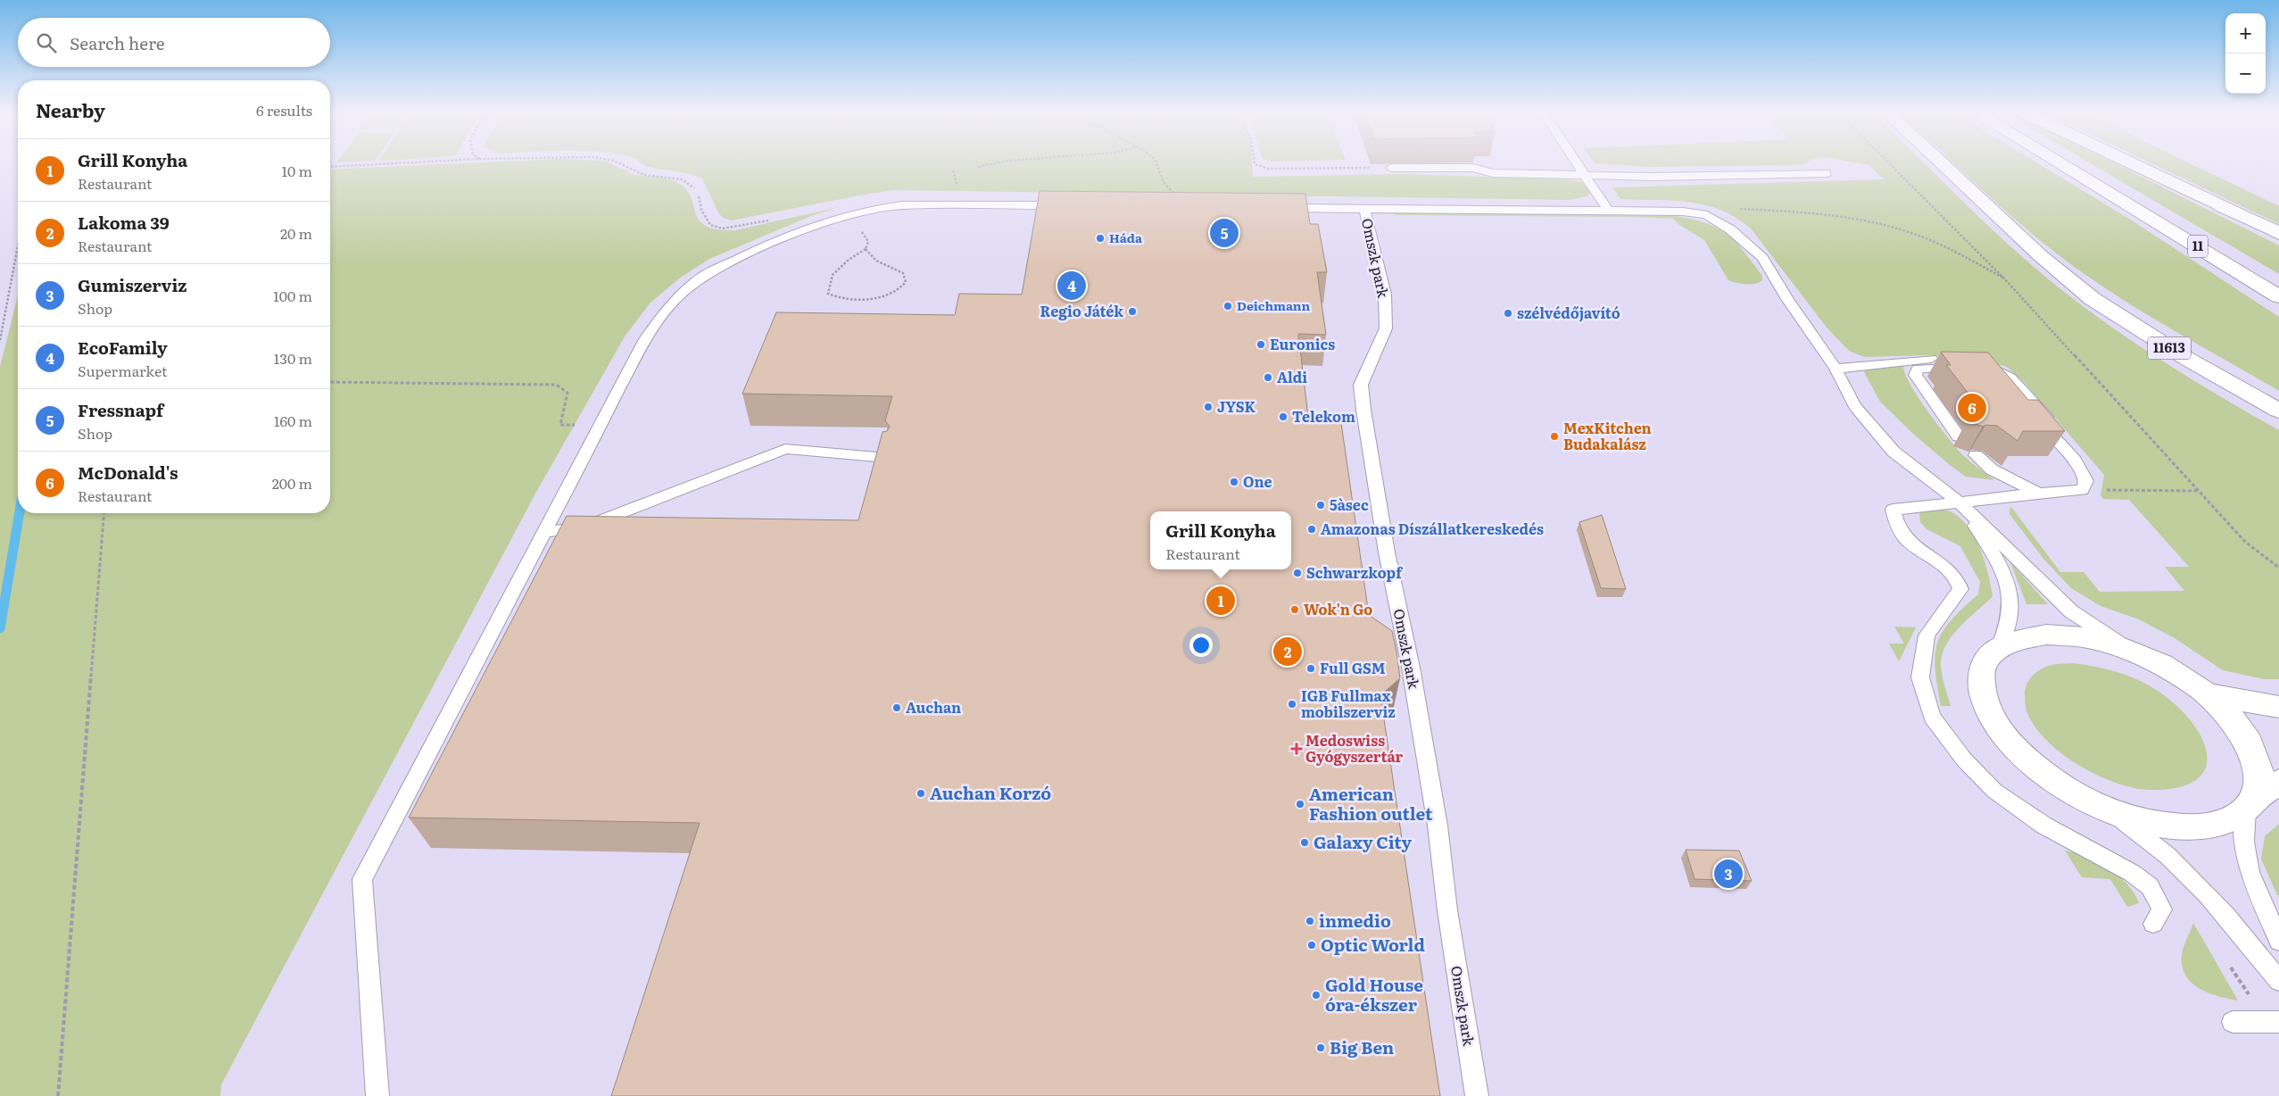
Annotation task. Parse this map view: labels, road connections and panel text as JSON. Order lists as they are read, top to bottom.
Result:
{
  "streets": {
    "main road": ["11", "11613"],
    "lane": ["Omszk park"]
  },
  "places": {
    "other": [
      "Háda",
      "Deichmann",
      "Regio Játék",
      "szélvédőjavító",
      "Euronics",
      "Aldi",
      "JYSK",
      "Telekom",
      "MexKitchen Budakalász",
      "One",
      "5àsec",
      "Amazonas Díszállatkereskedés",
      "Schwarzkopf",
      "Wok'n Go",
      "Full GSM",
      "IGB Fullmax mobilszerviz",
      "Auchan",
      "Auchan Korzó",
      "American Fashion outlet",
      "Galaxy City",
      "inmedio",
      "Optic World",
      "Gold House óra-ékszer",
      "Big Ben"
    ],
    "health": ["Medoswiss Gyógyszertár"]
  },
  "page": {
    "map_buttons": ["+", "−"],
    "search": "Search here",
    "heading": ["Nearby", "6 results"],
    "list": [
      {
        "mark": "1",
        "name": "Grill Konyha",
        "note": "Restaurant",
        "value": "10 m"
      },
      {
        "mark": "2",
        "name": "Lakoma 39",
        "note": "Restaurant",
        "value": "20 m"
      },
      {
        "mark": "3",
        "name": "Gumiszerviz",
        "note": "Shop",
        "value": "100 m"
      },
      {
        "mark": "4",
        "name": "EcoFamily",
        "note": "Supermarket",
        "value": "130 m"
      },
      {
        "mark": "5",
        "name": "Fressnapf",
        "note": "Shop",
        "value": "160 m"
      },
      {
        "mark": "6",
        "name": "McDonald's",
        "note": "Restaurant",
        "value": "200 m"
      }
    ],
    "pins": [
      "5",
      "4",
      "6",
      "1",
      "2",
      "3"
    ],
    "popup": ["Grill Konyha", "Restaurant"]
  }
}
